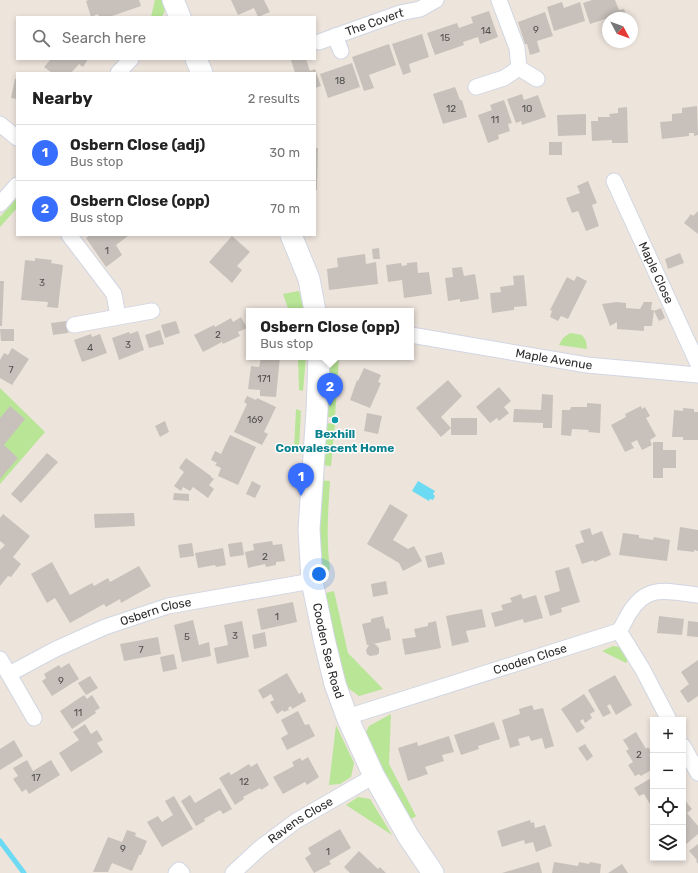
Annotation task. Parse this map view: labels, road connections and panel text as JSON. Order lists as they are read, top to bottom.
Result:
{
  "streets": {
    "main road": ["Cooden Sea Road"],
    "street": [
      "The Covert",
      "Maple Close",
      "Maple Avenue",
      "Osbern Close",
      "Cooden Close",
      "Ravens Close"
    ]
  },
  "crossings": [
    ["Osbern Close", "Cooden Sea Road"],
    ["Cooden Sea Road", "Cooden Close"],
    ["Cooden Sea Road", "Ravens Close"]
  ],
  "places": ["Bexhill Convalescent Home"],
  "house_numbers": [
    "9",
    "14",
    "15",
    "18",
    "12",
    "10",
    "11",
    "1",
    "3",
    "2",
    "3",
    "4",
    "7",
    "171",
    "169",
    "2",
    "1",
    "3",
    "5",
    "7",
    "9",
    "11",
    "2",
    "17",
    "12",
    "9",
    "1"
  ],
  "north": "bottom right",
  "page": {
    "search": "Search here",
    "heading": ["Nearby", "2 results"],
    "list": [
      {
        "mark": "1",
        "name": "Osbern Close (adj)",
        "note": "Bus stop",
        "value": "30 m"
      },
      {
        "mark": "2",
        "name": "Osbern Close (opp)",
        "note": "Bus stop",
        "value": "70 m"
      }
    ],
    "popup": ["Osbern Close (opp)", "Bus stop"],
    "pins": ["2", "1"],
    "map_buttons": ["+", "−"]
  }
}
